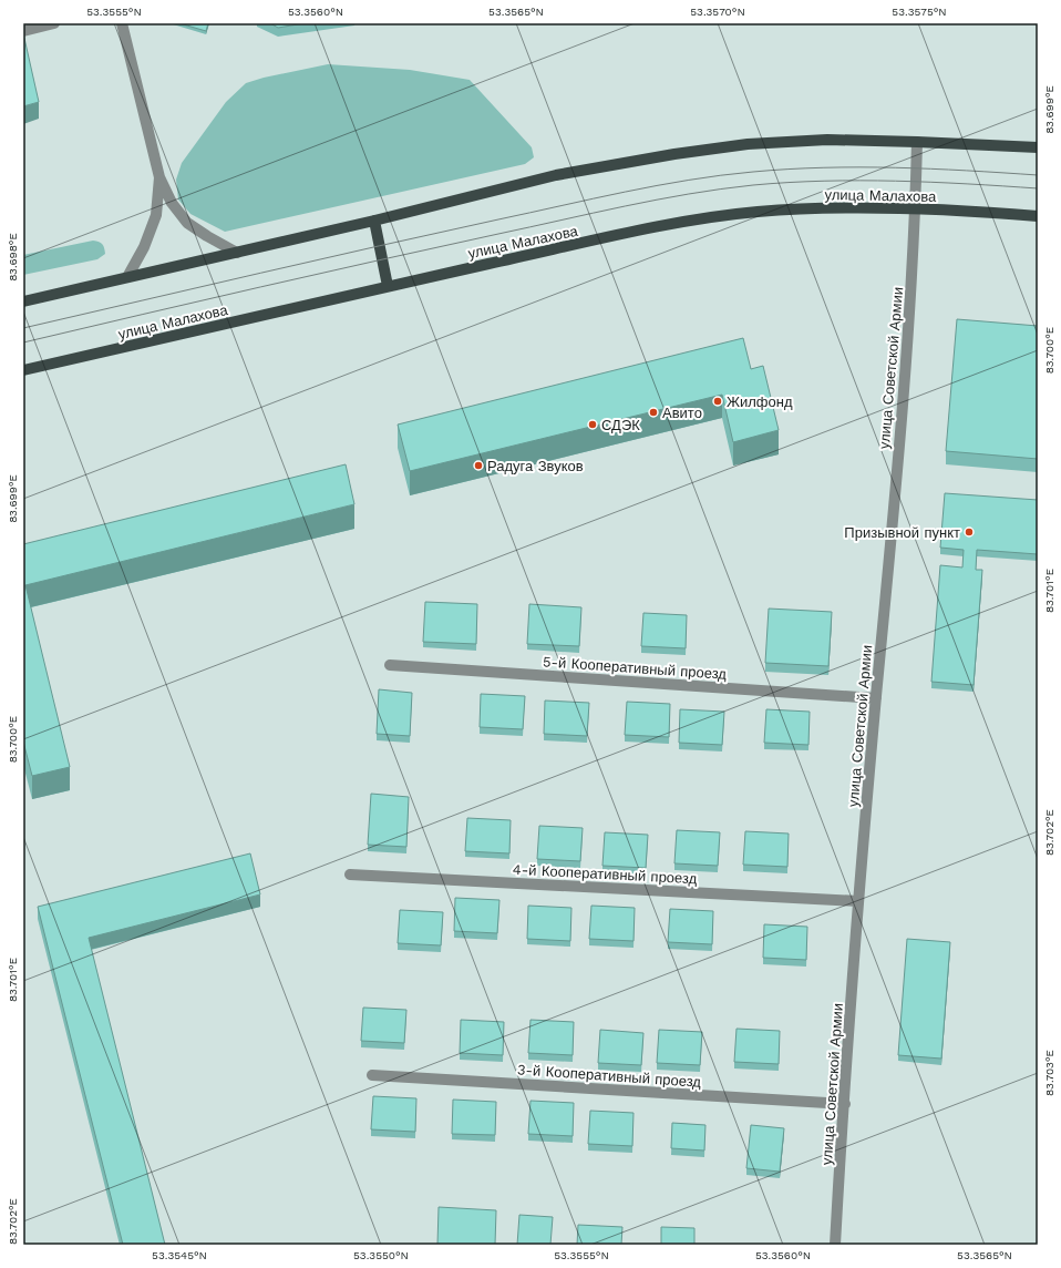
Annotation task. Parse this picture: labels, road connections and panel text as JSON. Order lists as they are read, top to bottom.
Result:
{
  "streets": {
    "main road": ["улица Малахова"],
    "street": [
      "улица Советской Армии",
      "5-й Кооперативный проезд",
      "4-й Кооперативный проезд",
      "3-й Кооперативный проезд"
    ]
  },
  "crossings": [
    ["улица Малахова", "улица Советской Армии"],
    ["улица Советской Армии", "5-й Кооперативный проезд"],
    ["улица Советской Армии", "4-й Кооперативный проезд"],
    ["улица Советской Армии", "3-й Кооперативный проезд"]
  ],
  "places": [
    "Жилфонд",
    "Авито",
    "СДЭК",
    "Радуга Звуков",
    "Призывной пункт"
  ],
  "coordinates": [
    "53.3555°N",
    "53.3560°N",
    "53.3565°N",
    "53.3570°N",
    "53.3575°N",
    "83.699°E",
    "83.698°E",
    "83.700°E",
    "83.701°E",
    "83.702°E",
    "83.703°E",
    "53.3545°N",
    "53.3550°N"
  ]
}
